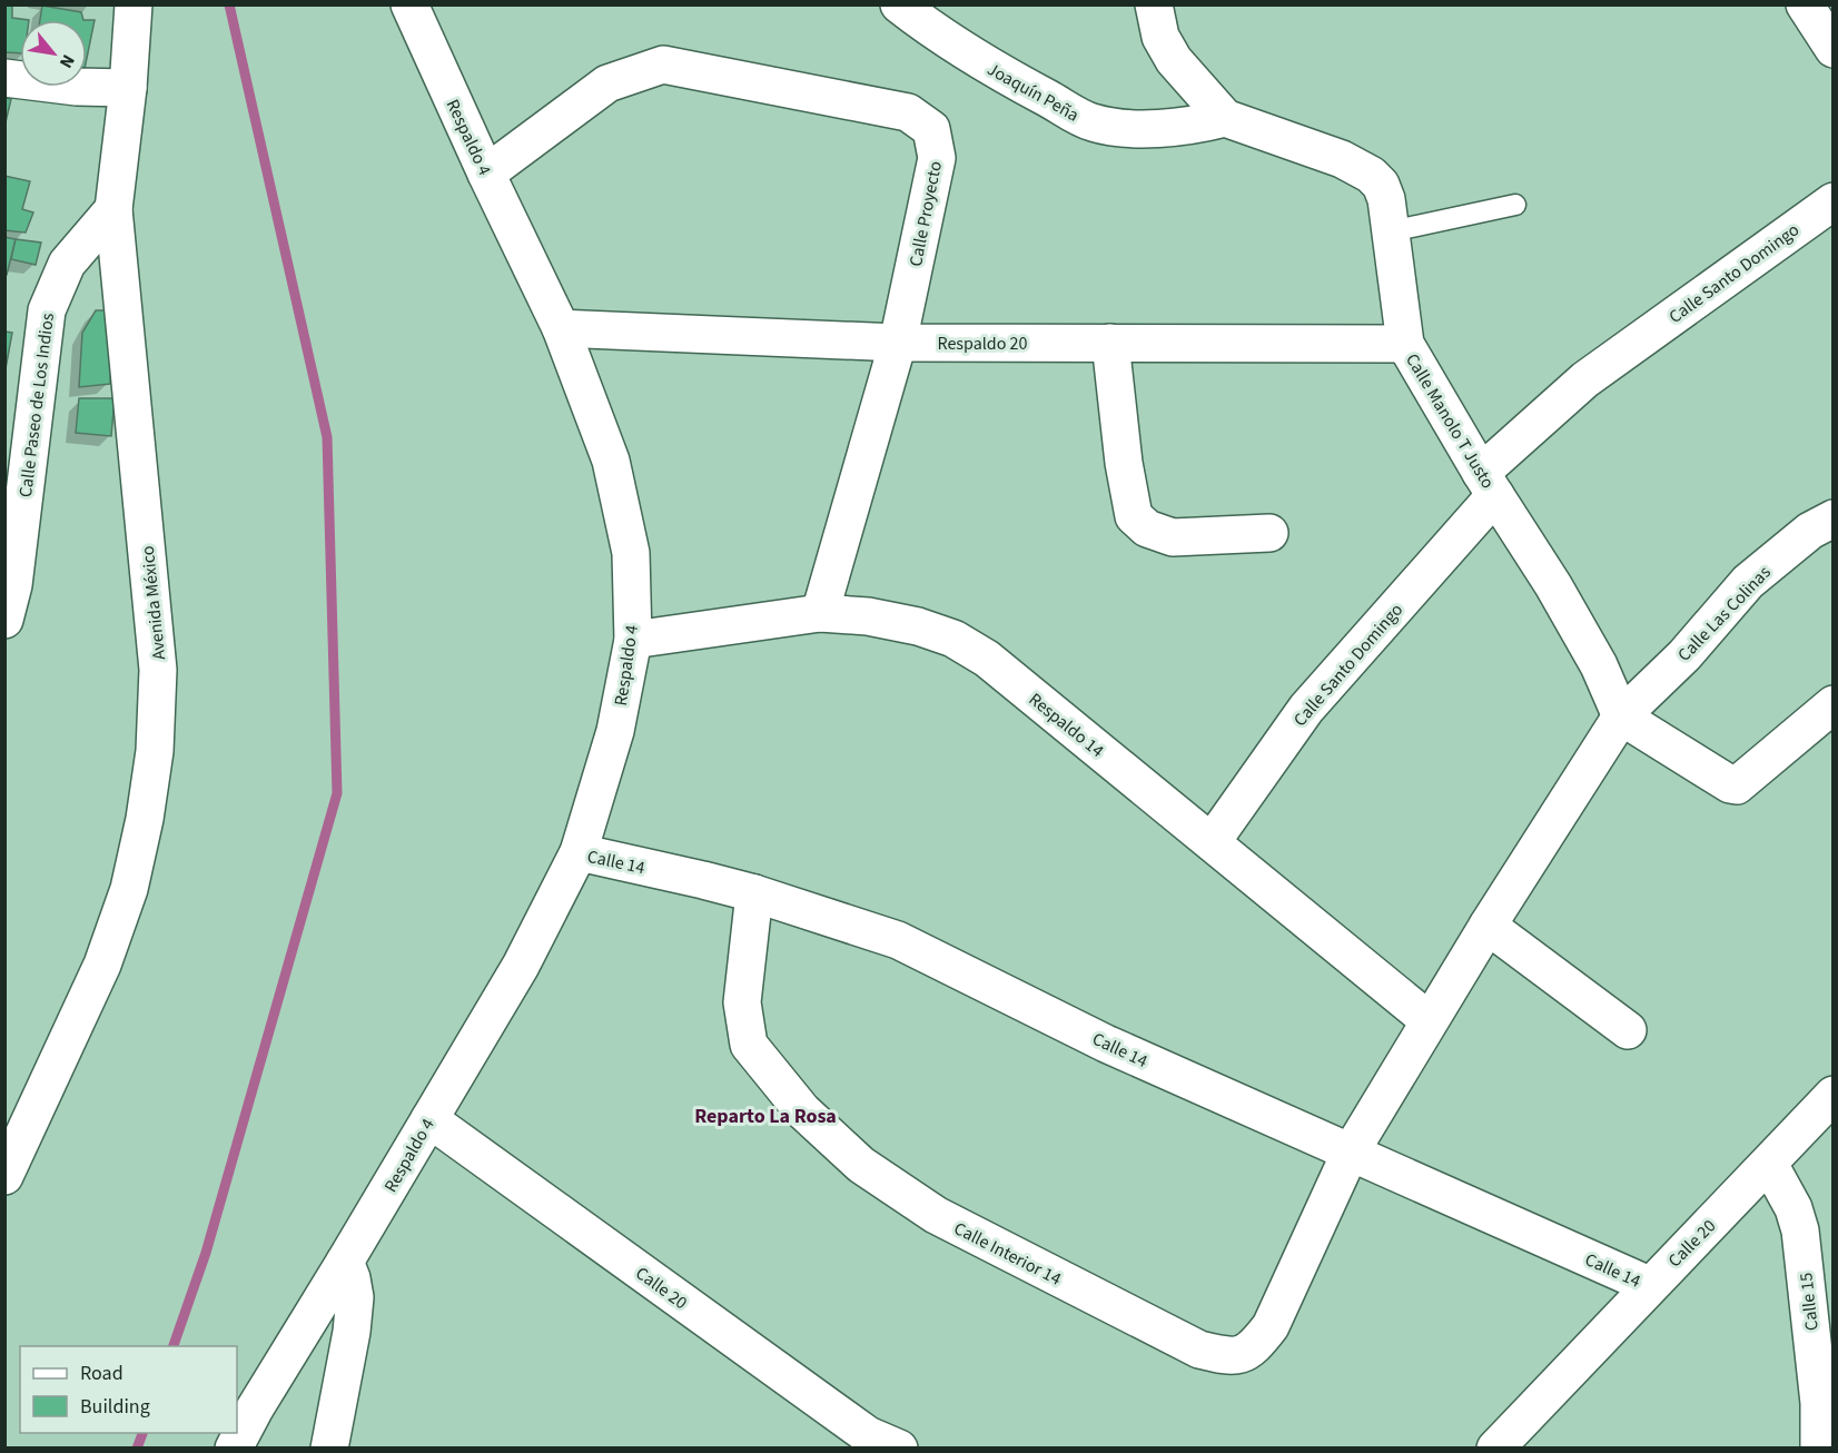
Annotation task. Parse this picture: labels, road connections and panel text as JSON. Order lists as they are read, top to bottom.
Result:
{
  "streets": {
    "street": [
      "Joaquín Peña",
      "Respaldo 4",
      "Calle Proyecto",
      "Calle Santo Domingo",
      "Respaldo 20",
      "Calle Paseo de Los Indios",
      "Calle Manolo T Justo",
      "Avenida México",
      "Calle Las Colinas",
      "Respaldo 14",
      "Calle 14",
      "Calle 20",
      "Calle Interior 14",
      "Calle 15"
    ]
  },
  "crossings": [
    ["Joaquín Peña", "Calle Manolo T Justo"],
    ["Respaldo 4", "Calle Proyecto"],
    ["Respaldo 4", "Respaldo 20"],
    ["Respaldo 4", "Respaldo 14"],
    ["Respaldo 4", "Calle 14"],
    ["Respaldo 4", "Calle 20"],
    ["Calle Proyecto", "Respaldo 20"],
    ["Calle Proyecto", "Respaldo 14"],
    ["Calle Santo Domingo", "Calle Manolo T Justo"],
    ["Calle Santo Domingo", "Respaldo 14"],
    ["Respaldo 20", "Calle Manolo T Justo"],
    ["Calle Paseo de Los Indios", "Avenida México"],
    ["Calle Manolo T Justo", "Calle Las Colinas"],
    ["Calle Las Colinas", "Calle Interior 14"],
    ["Respaldo 14", "Calle Interior 14"],
    ["Calle 14", "Calle 20"],
    ["Calle 14", "Calle Interior 14"],
    ["Calle 20", "Calle 15"]
  ],
  "districts": ["Reparto La Rosa"],
  "legend": ["Road", "Building"],
  "north": "bottom right"
}
